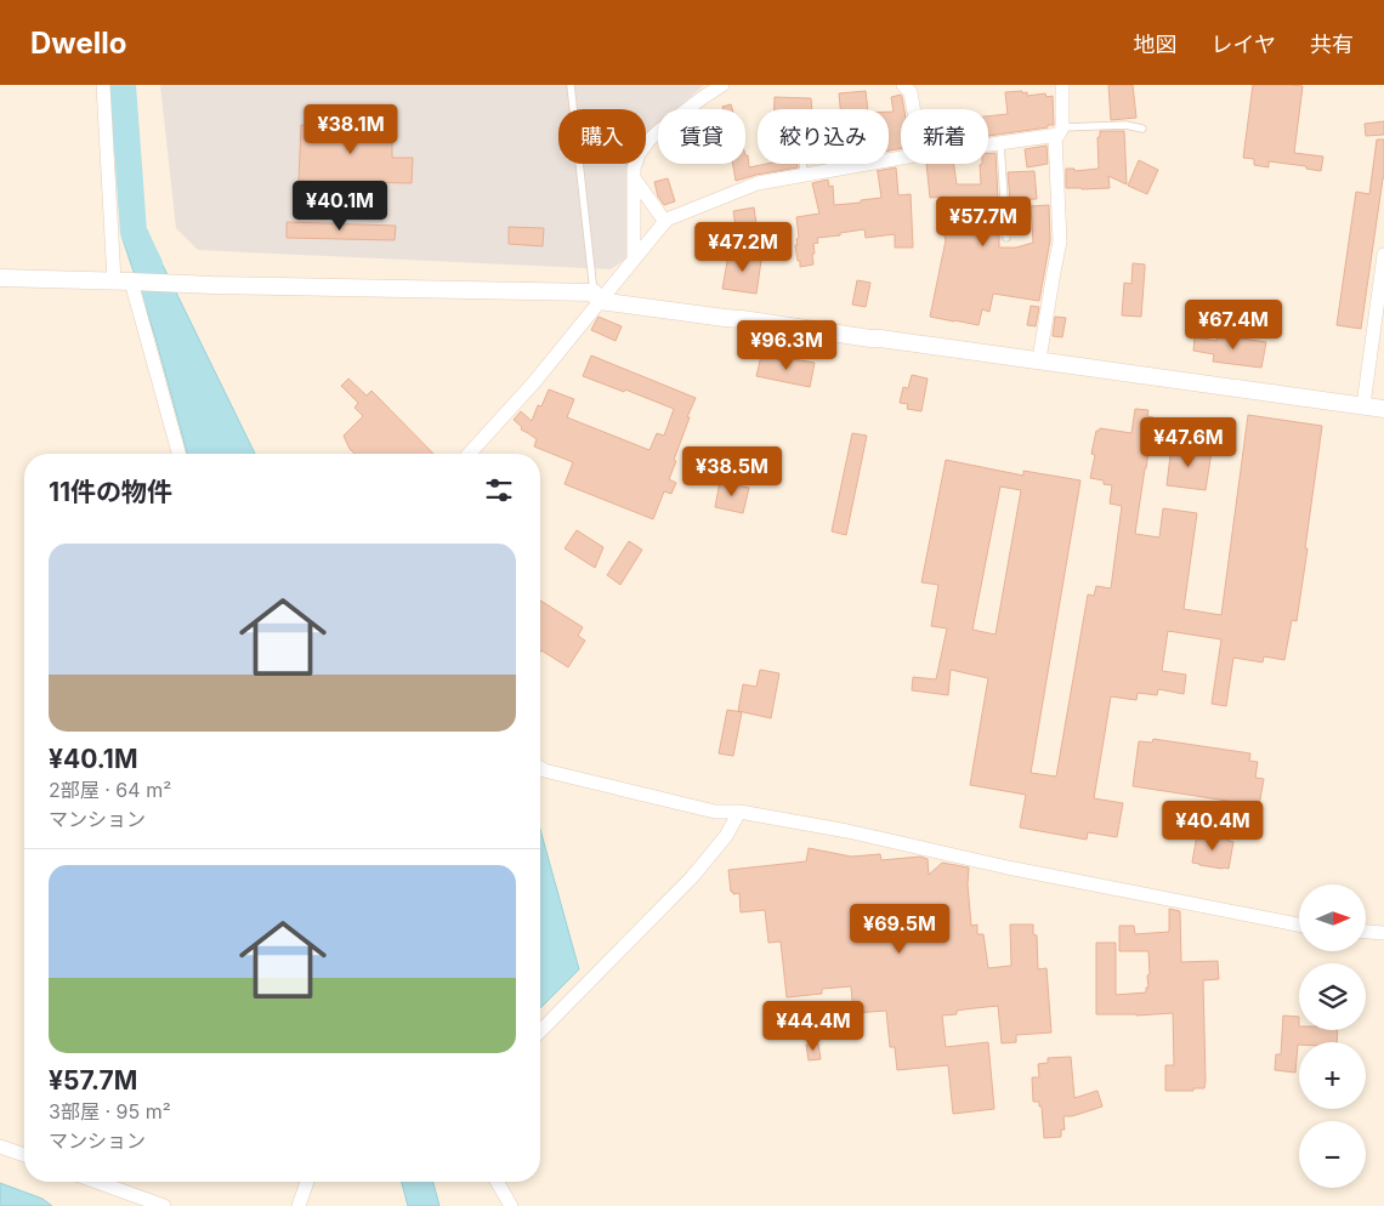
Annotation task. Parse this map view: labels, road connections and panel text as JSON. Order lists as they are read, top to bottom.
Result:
{
  "north": "right",
  "page": {
    "header": "Dwello",
    "nav": ["地図", "レイヤ", "共有"],
    "price": [
      "¥38.1M",
      "¥40.1M",
      "¥57.7M",
      "¥47.2M",
      "¥67.4M",
      "¥96.3M",
      "¥47.6M",
      "¥38.5M",
      "¥40.4M",
      "¥69.5M",
      "¥44.4M"
    ],
    "chip": [
      "購入",
      "賃貸",
      "絞り込み",
      "新着"
    ],
    "heading": "11件の物件",
    "list": [
      {
        "name": "¥40.1M",
        "note": "2部屋 · 64 m² · マンション"
      },
      {
        "name": "¥57.7M",
        "note": "3部屋 · 95 m² · マンション"
      }
    ],
    "map_buttons": ["+", "−"]
  }
}
